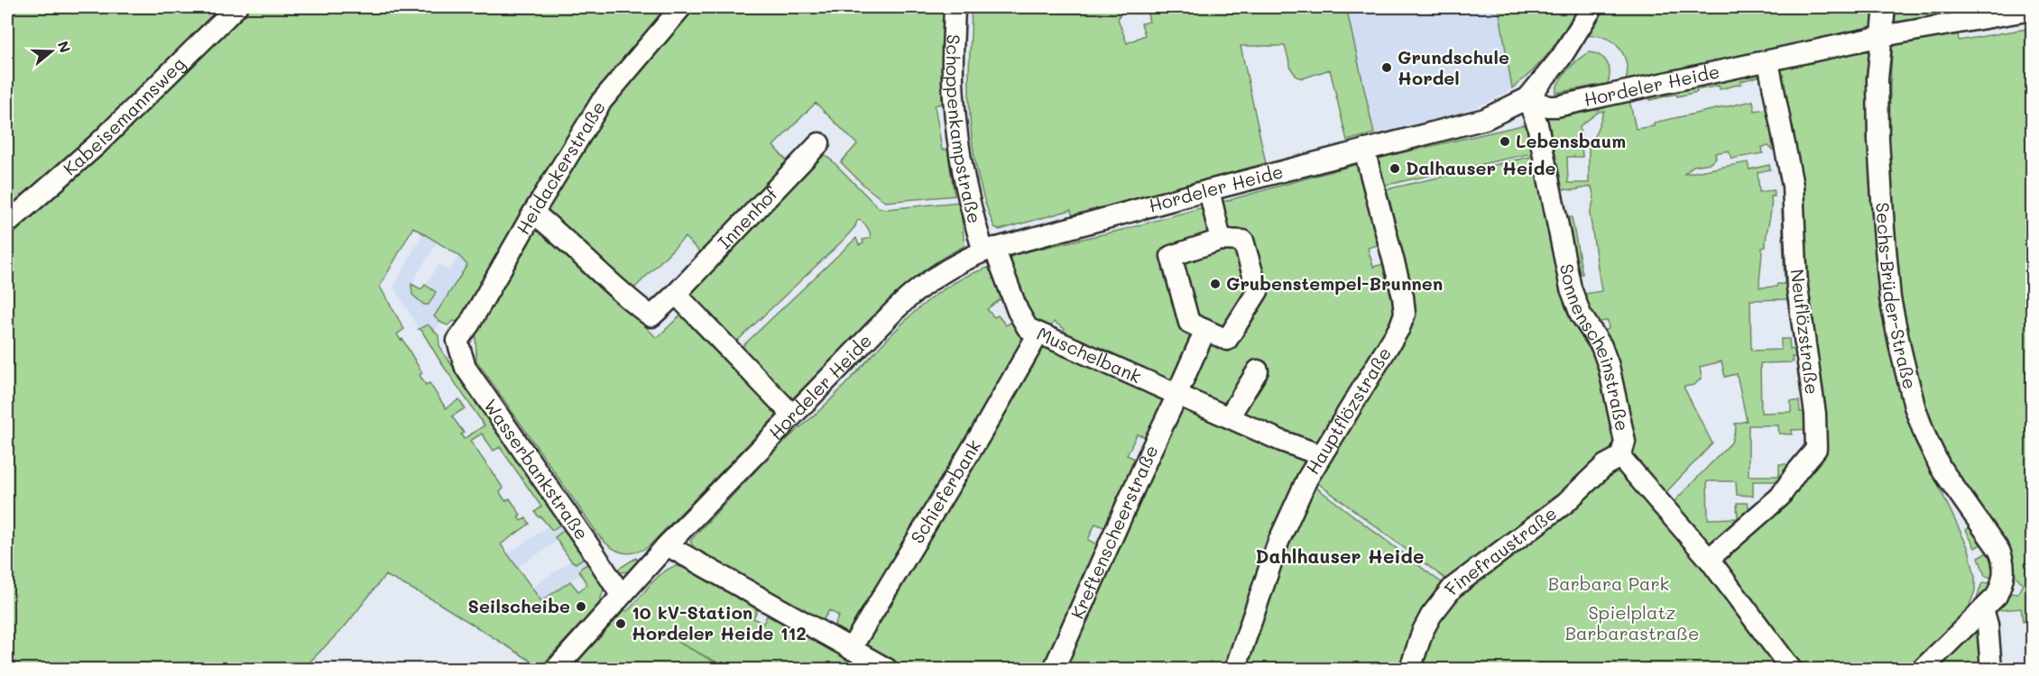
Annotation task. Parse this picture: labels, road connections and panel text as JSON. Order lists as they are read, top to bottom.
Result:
{
  "streets": {
    "street": [
      "Hordeler Heide",
      "Kabeisemannsweg",
      "Schoppenkampstraße",
      "Heidackerstraße",
      "Innenhof",
      "Sechs-Brüder-Straße",
      "Neuflözstraße",
      "Sonnenscheinstraße",
      "Muschelbank",
      "Hauptflözstraße",
      "Wasserbankstraße",
      "Schieferbank",
      "Kreftenscheerstraße",
      "Finefraustraße"
    ]
  },
  "crossings": [
    ["Hordeler Heide", "Schoppenkampstraße"],
    ["Hordeler Heide", "Sechs-Brüder-Straße"],
    ["Hordeler Heide", "Neuflözstraße"],
    ["Hordeler Heide", "Sonnenscheinstraße"],
    ["Hordeler Heide", "Muschelbank"],
    ["Hordeler Heide", "Hauptflözstraße"],
    ["Hordeler Heide", "Wasserbankstraße"],
    ["Schoppenkampstraße", "Muschelbank"],
    ["Heidackerstraße", "Innenhof"],
    ["Heidackerstraße", "Wasserbankstraße"],
    ["Neuflözstraße", "Sonnenscheinstraße"],
    ["Sonnenscheinstraße", "Finefraustraße"],
    ["Muschelbank", "Hauptflözstraße"],
    ["Muschelbank", "Schieferbank"],
    ["Muschelbank", "Kreftenscheerstraße"]
  ],
  "districts": ["Dahlhauser Heide"],
  "parks": ["Barbara Park", "Spielplatz Barbarastraße"],
  "places": [
    "Grundschule Hordel",
    "Lebensbaum",
    "Dalhauser Heide",
    "Grubenstempel-Brunnen",
    "Seilscheibe",
    "10 kV-Station Hordeler Heide 112"
  ],
  "north": "right"
}
